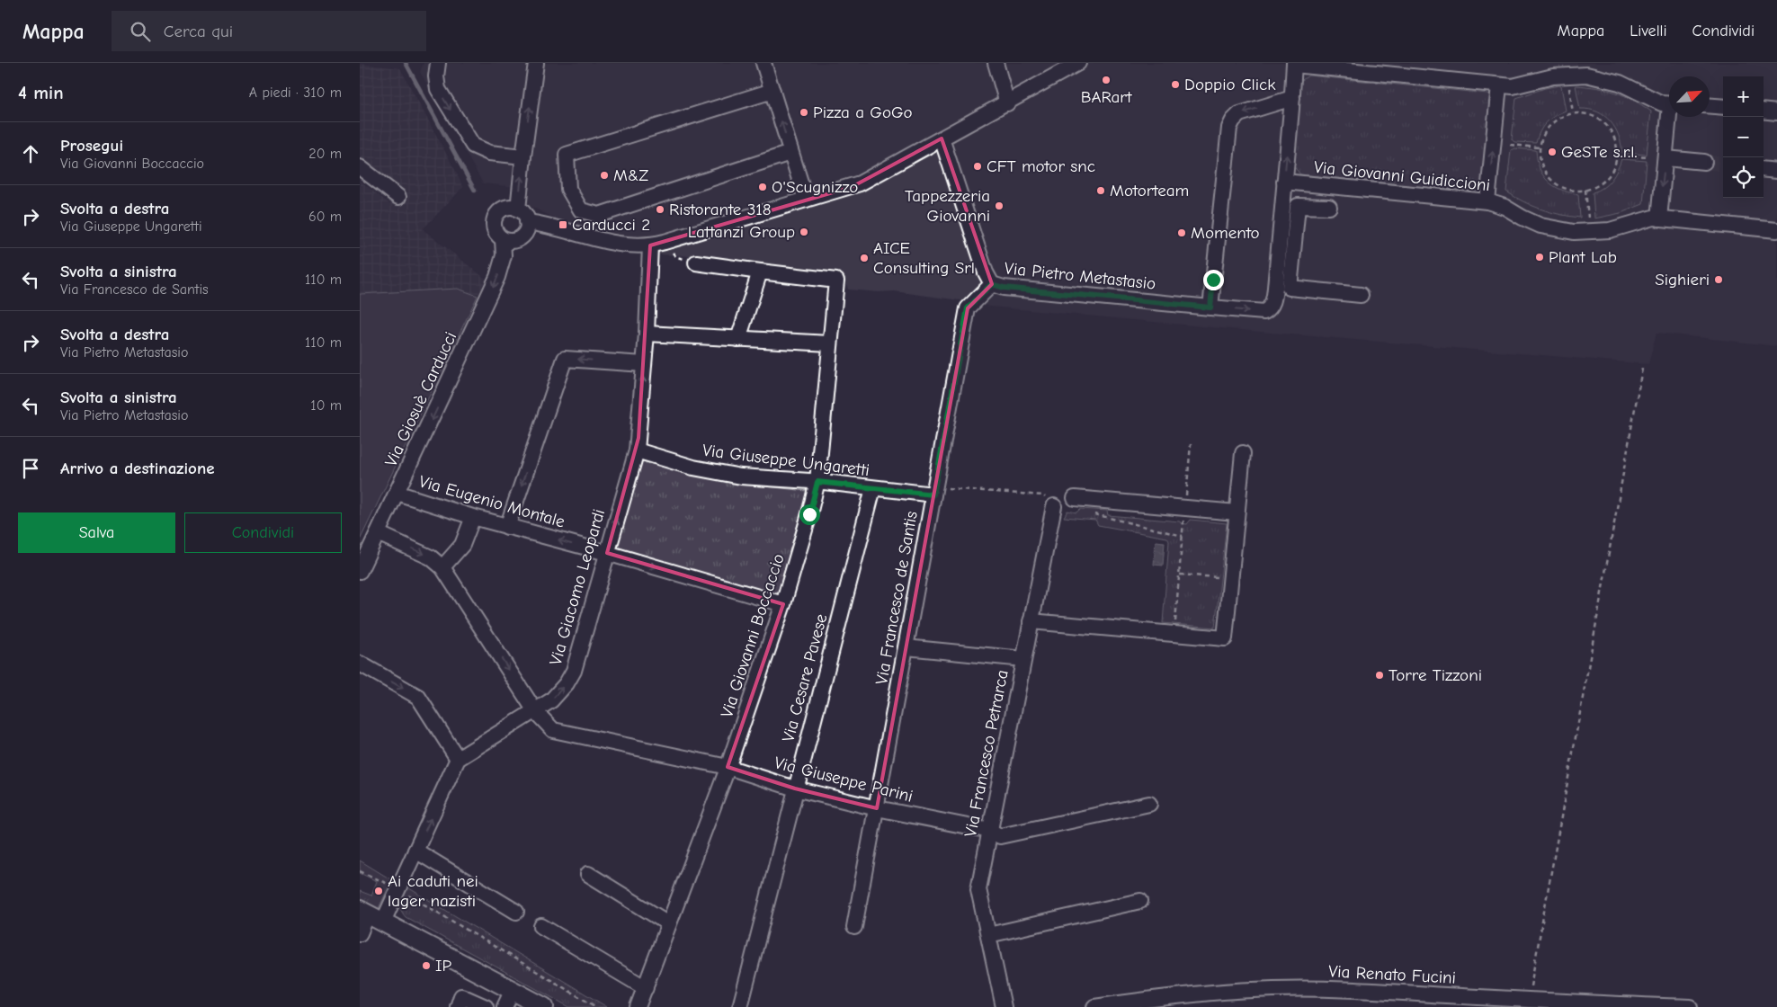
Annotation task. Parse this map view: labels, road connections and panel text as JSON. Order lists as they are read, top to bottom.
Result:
{
  "streets": {
    "street": [
      "Via Giovanni Guidiccioni",
      "Via Pietro Metastasio",
      "Via Giosuè Carducci",
      "Via Giuseppe Ungaretti",
      "Via Eugenio Montale",
      "Via Giacomo Leopardi",
      "Via Francesco de Santis",
      "Via Giovanni Boccaccio",
      "Via Cesare Pavese",
      "Via Francesco Petrarca",
      "Via Giuseppe Parini",
      "Via Renato Fucini"
    ]
  },
  "crossings": [
    ["Via Giovanni Guidiccioni", "Via Pietro Metastasio"],
    ["Via Pietro Metastasio", "Via Francesco de Santis"],
    ["Via Giosuè Carducci", "Via Eugenio Montale"],
    ["Via Giuseppe Ungaretti", "Via Giacomo Leopardi"],
    ["Via Giuseppe Ungaretti", "Via Francesco de Santis"],
    ["Via Giuseppe Ungaretti", "Via Giovanni Boccaccio"],
    ["Via Giuseppe Ungaretti", "Via Cesare Pavese"],
    ["Via Eugenio Montale", "Via Giacomo Leopardi"],
    ["Via Eugenio Montale", "Via Giovanni Boccaccio"],
    ["Via Giacomo Leopardi", "Via Giuseppe Parini"],
    ["Via Francesco de Santis", "Via Giuseppe Parini"],
    ["Via Giovanni Boccaccio", "Via Giuseppe Parini"],
    ["Via Cesare Pavese", "Via Giuseppe Parini"],
    ["Via Francesco Petrarca", "Via Giuseppe Parini"]
  ],
  "one_way": ["Via Giosuè Carducci", "Via Giacomo Leopardi"],
  "places": {
    "other": [
      "BARart",
      "Doppio Click",
      "Pizza a GoGo",
      "GeSTe s.r.l.",
      "CFT motor snc",
      "M&Z",
      "O'Scugnizzo",
      "Motorteam",
      "Tappezzeria Giovanni",
      "Ristorante 318",
      "Lattanzi Group",
      "Momento",
      "Plant Lab",
      "AICE Consulting Srl",
      "Sighieri",
      "Torre Tizzoni",
      "Ai caduti nei lager nazisti",
      "IP"
    ],
    "transit": ["Carducci 2"]
  },
  "north": "top right",
  "page": {
    "header": "Mappa",
    "search": "Cerca qui",
    "nav": ["Mappa", "Livelli", "Condividi"],
    "heading": ["4 min", "A piedi · 310 m"],
    "map_buttons": ["+", "−"],
    "list": [
      ["Prosegui", "Via Giovanni Boccaccio", "20 m"],
      ["Svolta a destra", "Via Giuseppe Ungaretti", "60 m"],
      ["Svolta a sinistra", "Via Francesco de Santis", "110 m"],
      ["Svolta a destra", "Via Pietro Metastasio", "110 m"],
      ["Svolta a sinistra", "Via Pietro Metastasio", "10 m"],
      "Arrivo a destinazione"
    ],
    "buttons": ["Salva", "Condividi"]
  }
}
